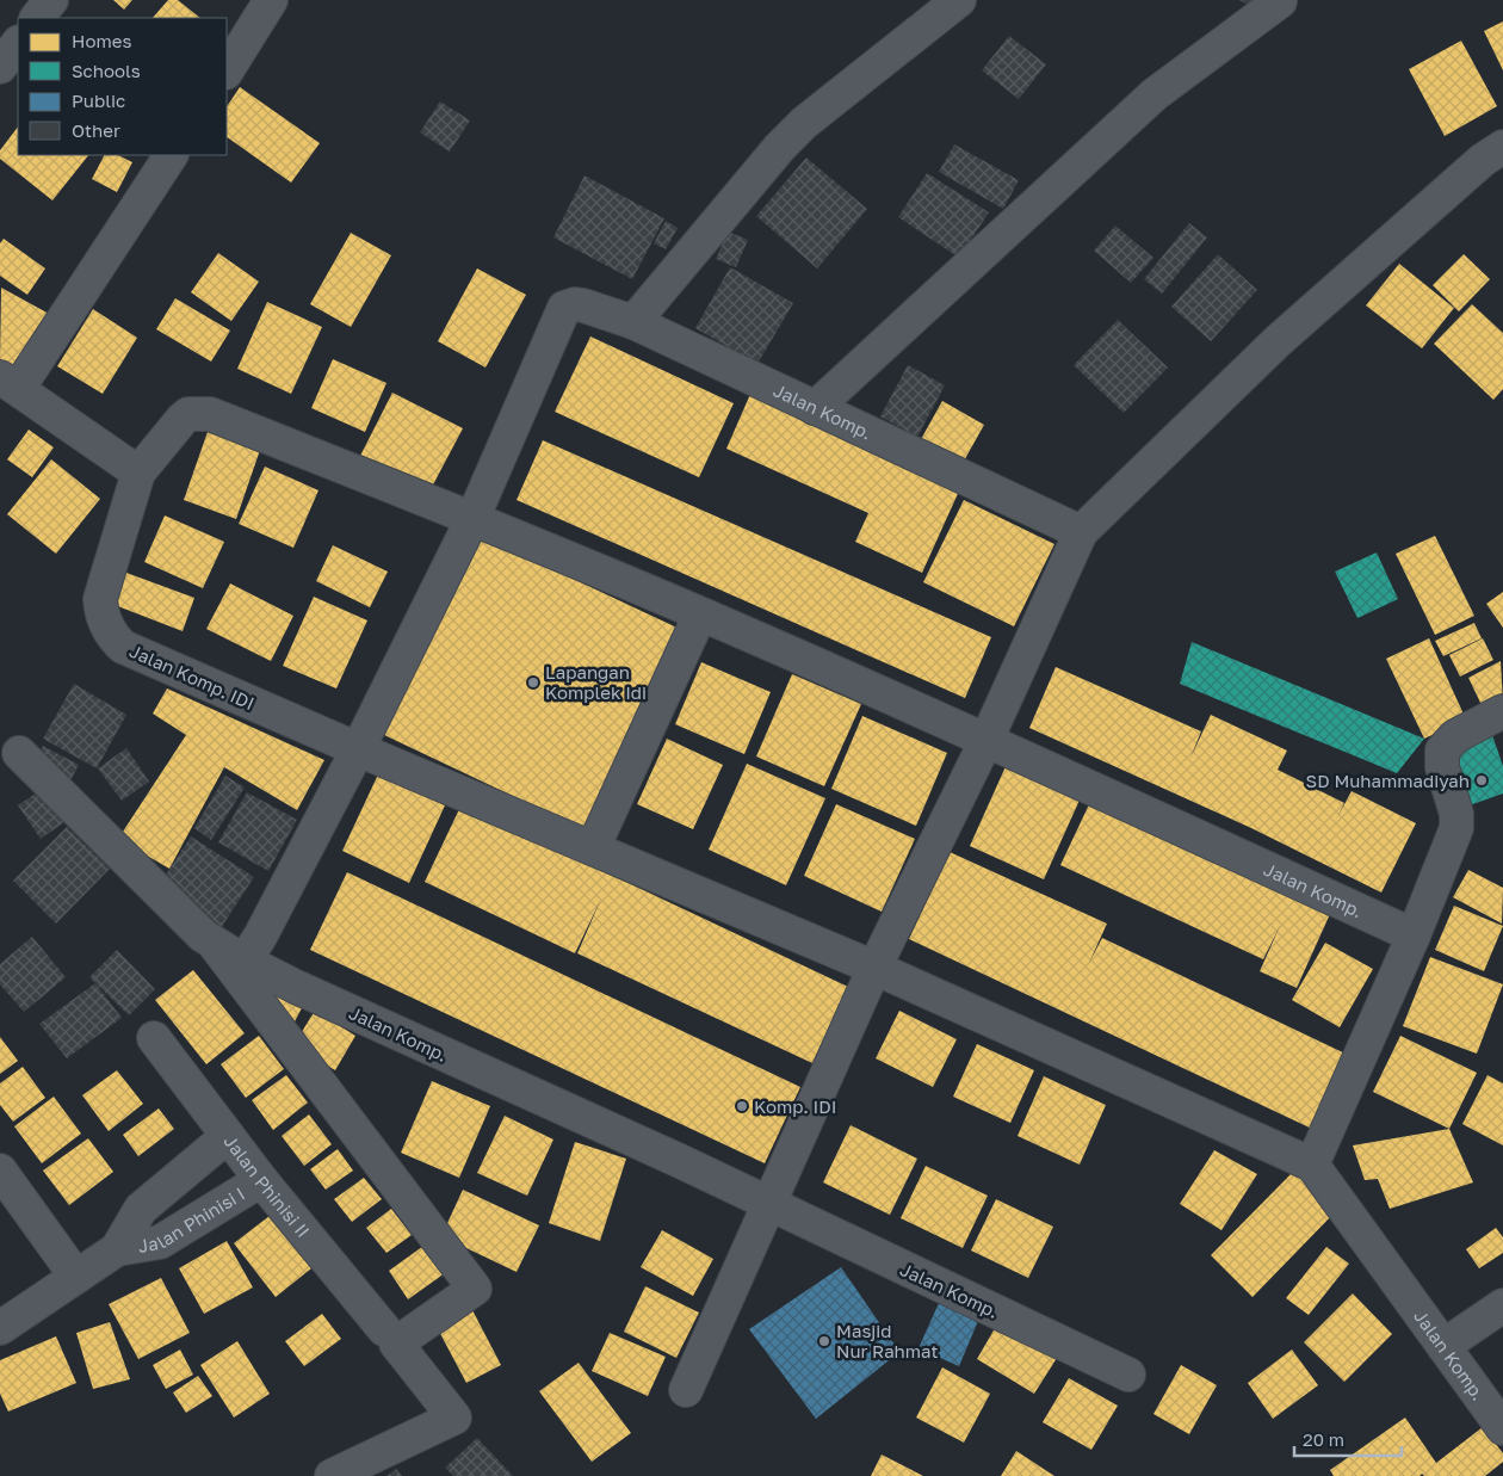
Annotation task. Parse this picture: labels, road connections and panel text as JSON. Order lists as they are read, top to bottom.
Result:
{
  "streets": {
    "street": [
      "Jalan Komp.",
      "Jalan Komp. IDI",
      "Jalan Phinisi II",
      "Jalan Phinisi I"
    ]
  },
  "crossings": [
    ["Jalan Komp.", "Jalan Komp. IDI"],
    ["Jalan Phinisi II", "Jalan Phinisi I"]
  ],
  "places": [
    "Lapangan Komplek Idi",
    "SD Muhammadiyah",
    "Komp. IDI",
    "Masjid Nur Rahmat"
  ],
  "legend": [
    "Homes",
    "Schools",
    "Public",
    "Other"
  ],
  "scale_bar": "20 m"
}
